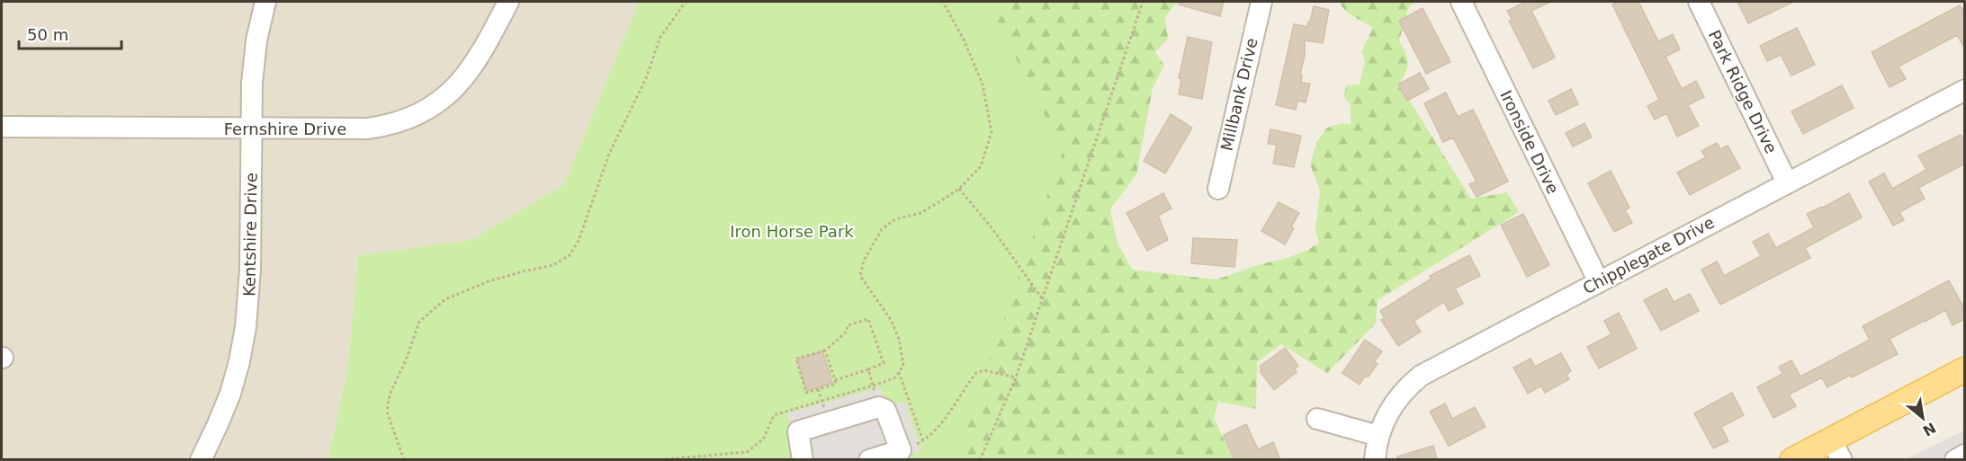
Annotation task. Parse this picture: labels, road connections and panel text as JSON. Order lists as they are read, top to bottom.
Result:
{
  "streets": {
    "street": [
      "Park Ridge Drive",
      "Millbank Drive",
      "Fernshire Drive",
      "Ironside Drive",
      "Kentshire Drive",
      "Chipplegate Drive"
    ]
  },
  "crossings": [
    ["Park Ridge Drive", "Chipplegate Drive"],
    ["Fernshire Drive", "Kentshire Drive"],
    ["Ironside Drive", "Chipplegate Drive"]
  ],
  "parks": ["Iron Horse Park"],
  "scale_bar": "50 m",
  "north": "bottom right"
}
